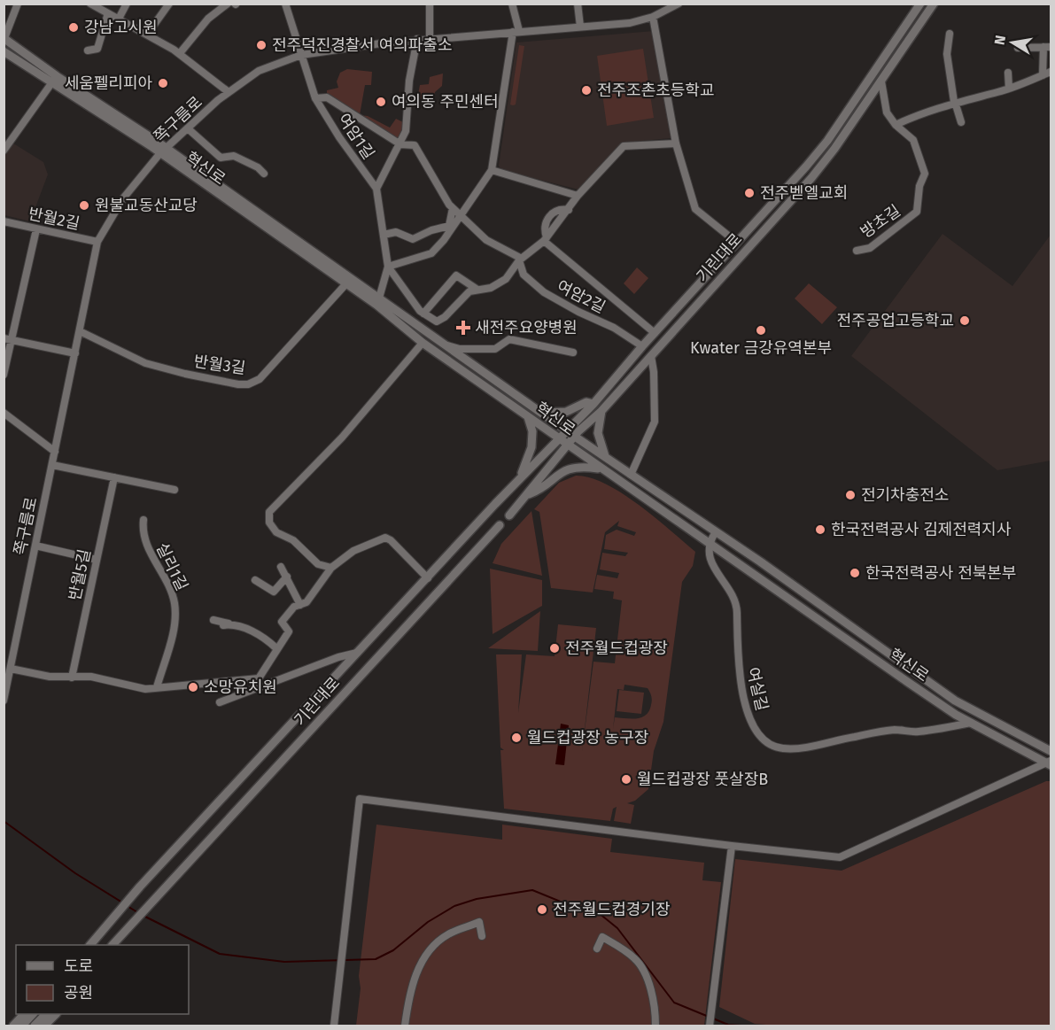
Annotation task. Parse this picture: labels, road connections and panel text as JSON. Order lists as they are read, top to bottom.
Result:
{
  "streets": {
    "street": [
      "쪽구름로",
      "여암1길",
      "혁신로",
      "반월2길",
      "방초길",
      "기린대로",
      "여암2길",
      "반월3길",
      "실리1길",
      "반월5길",
      "여실길"
    ]
  },
  "crossings": [
    ["쪽구름로", "여암1길"],
    ["쪽구름로", "혁신로"],
    ["쪽구름로", "반월2길"],
    ["쪽구름로", "기린대로"],
    ["쪽구름로", "반월3길"],
    ["여암1길", "혁신로"],
    ["혁신로", "기린대로"],
    ["혁신로", "반월3길"],
    ["혁신로", "여실길"],
    ["방초길", "기린대로"],
    ["기린대로", "여암2길"]
  ],
  "places": {
    "other": [
      "강남고시원",
      "전주덕진경찰서 여의파출소",
      "세움펠리피아",
      "전주조촌초등학교",
      "여의동 주민센터",
      "전주벧엘교회",
      "원불교동산교당",
      "전주공업고등학교",
      "Kwater 금강유역본부",
      "전기차충전소",
      "한국전력공사 김제전력지사",
      "한국전력공사 전북본부",
      "전주월드컵광장",
      "소망유치원",
      "월드컵광장 농구장",
      "월드컵광장 풋살장B",
      "전주월드컵경기장"
    ],
    "health": ["새전주요양병원"]
  },
  "legend": ["도로", "공원"],
  "north": "left"
}
